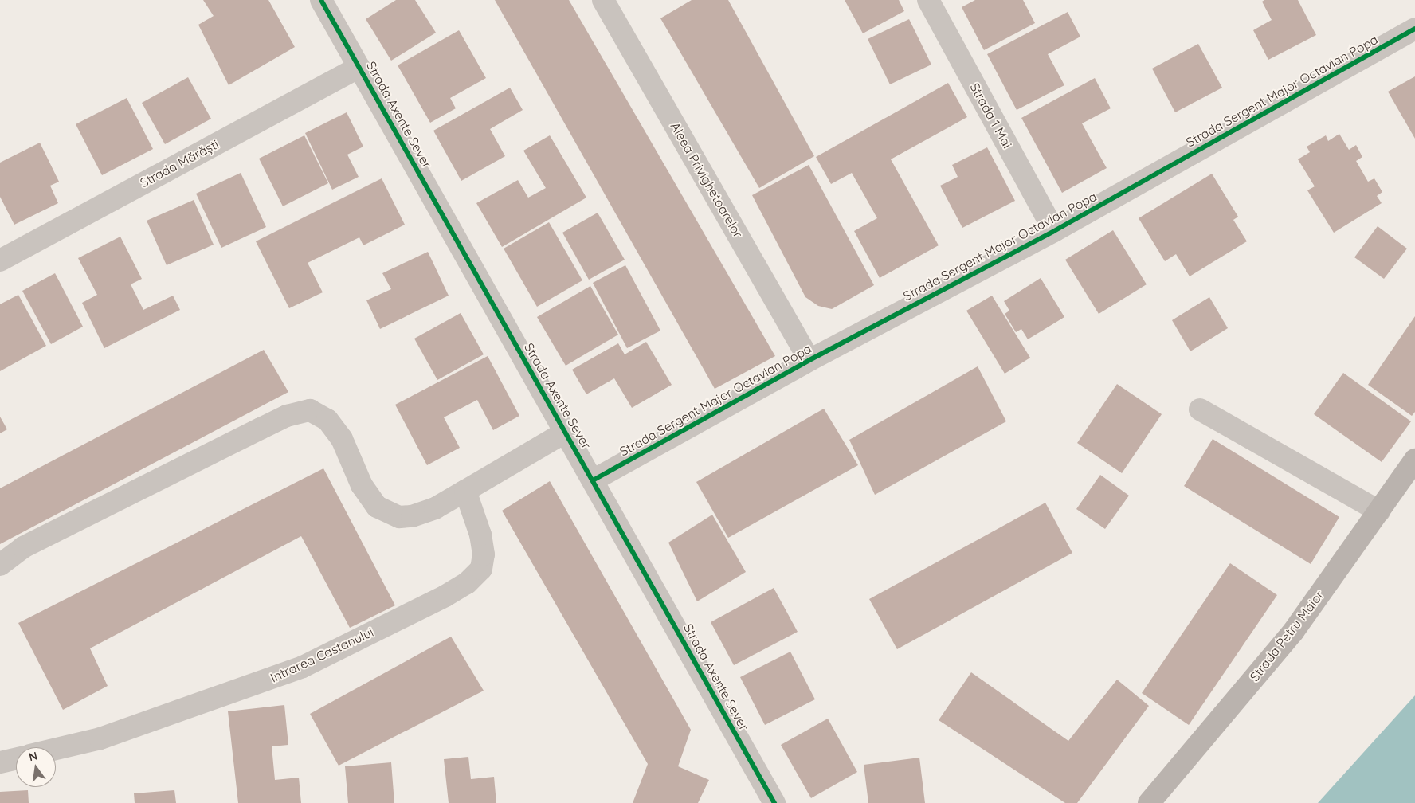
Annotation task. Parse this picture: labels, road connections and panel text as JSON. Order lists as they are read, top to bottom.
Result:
{
  "streets": {
    "street": [
      "Strada Sergent Major Octavian Popa",
      "Strada Axente Sever",
      "Strada 1 Mai",
      "Strada Mărăști",
      "Aleea Privighetoarelor",
      "Strada Petru Maior",
      "Intrarea Castanului"
    ]
  },
  "crossings": [
    ["Strada Sergent Major Octavian Popa", "Strada Axente Sever"],
    ["Strada Sergent Major Octavian Popa", "Strada 1 Mai"],
    ["Strada Sergent Major Octavian Popa", "Aleea Privighetoarelor"],
    ["Strada Axente Sever", "Strada Mărăști"]
  ],
  "north": "top"
}
